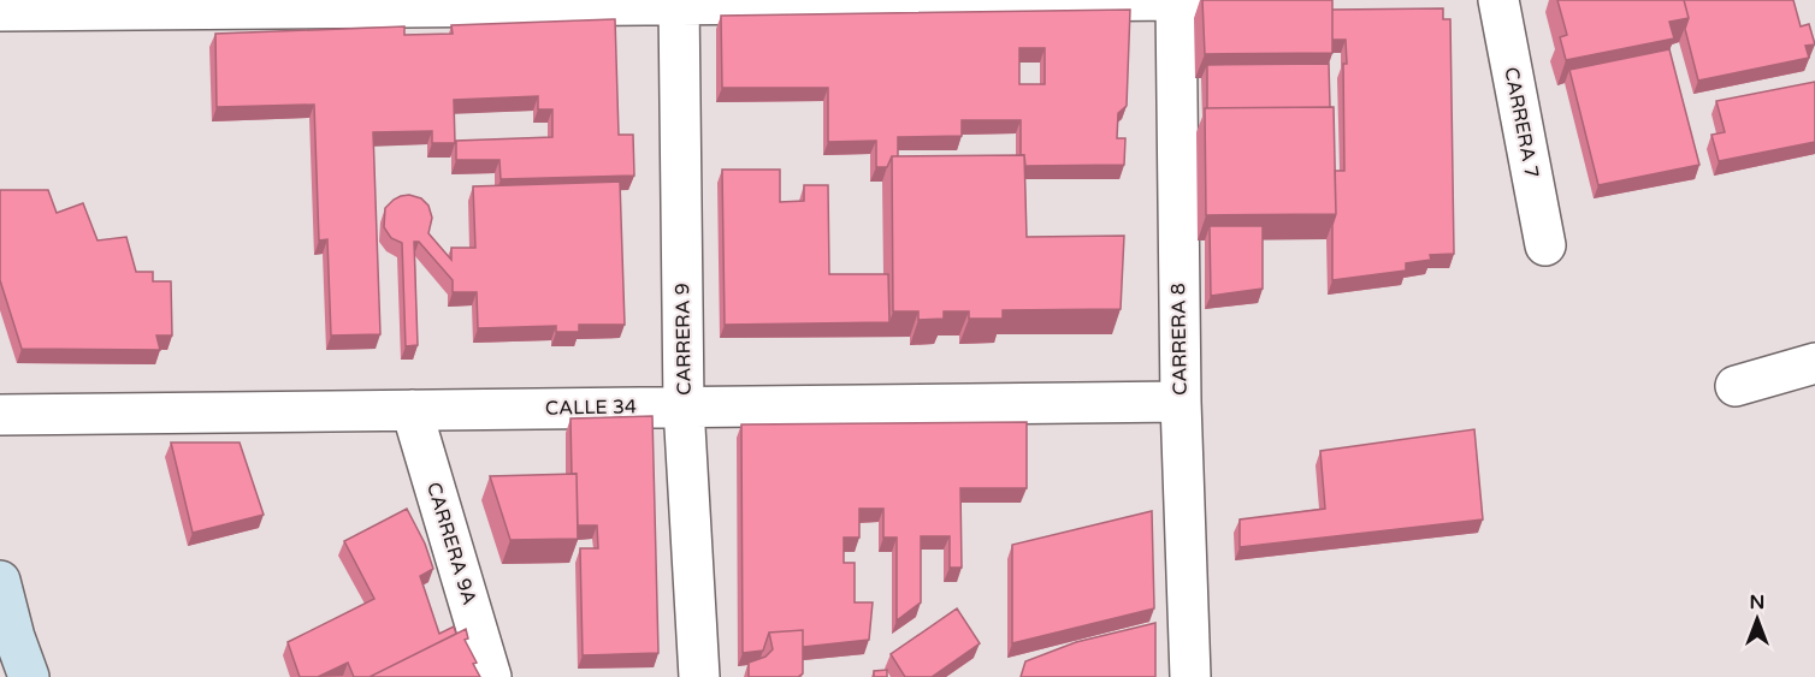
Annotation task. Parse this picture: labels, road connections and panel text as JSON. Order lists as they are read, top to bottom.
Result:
{
  "streets": {
    "street": [
      "CARRERA 7",
      "CARRERA 9",
      "CARRERA 8",
      "CALLE 34",
      "CARRERA 9A"
    ]
  },
  "crossings": [
    ["CARRERA 9", "CALLE 34"],
    ["CARRERA 8", "CALLE 34"],
    ["CALLE 34", "CARRERA 9A"]
  ],
  "north": "top"
}
